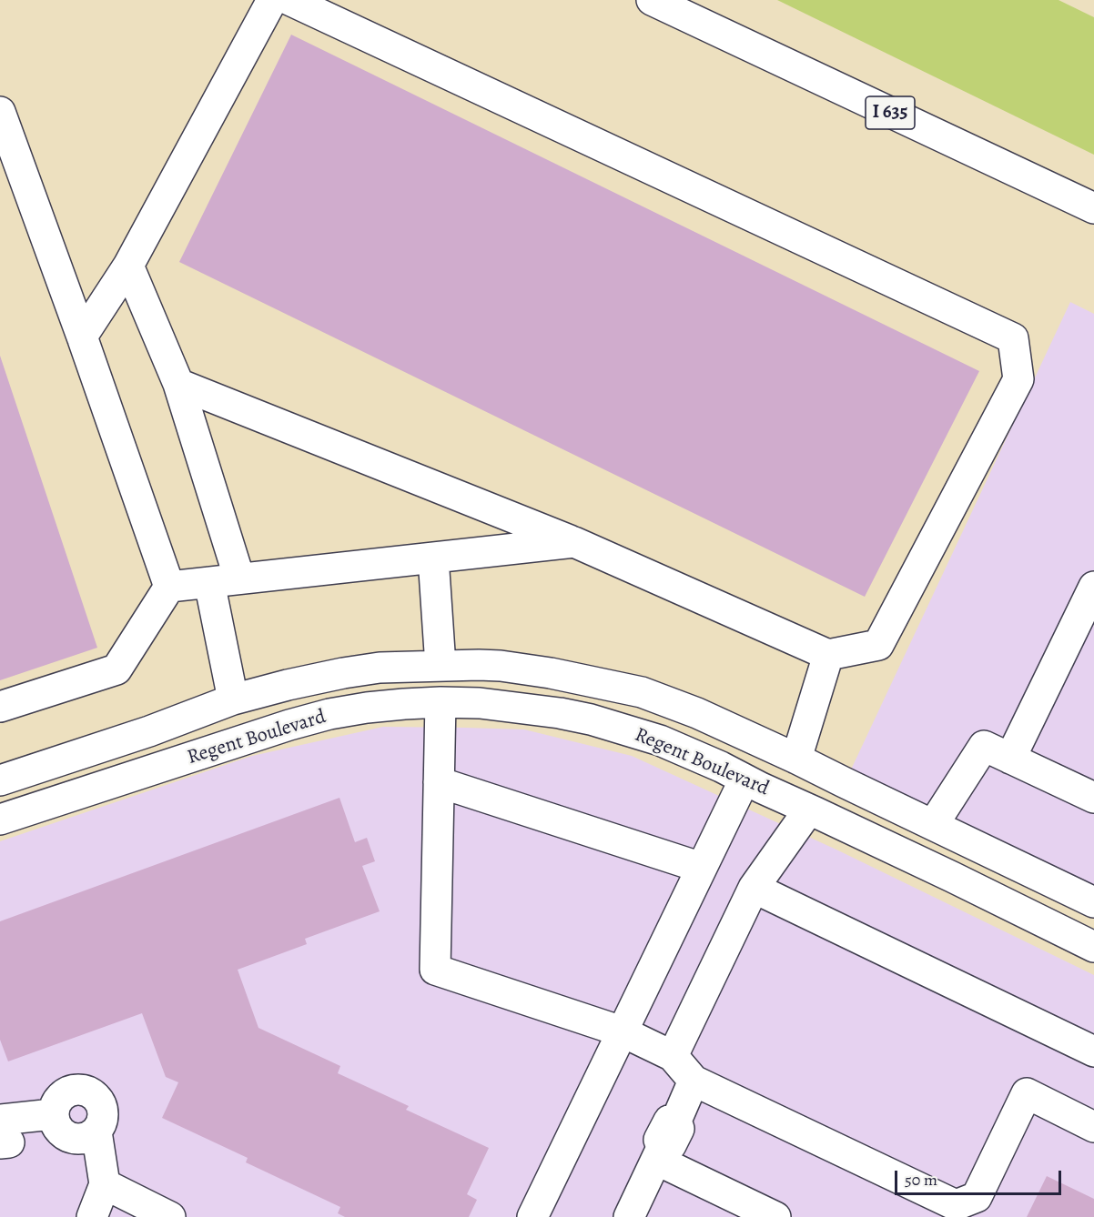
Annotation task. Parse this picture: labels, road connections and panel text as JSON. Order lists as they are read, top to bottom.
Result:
{
  "streets": {
    "main road": ["I 635", "Regent Boulevard"]
  },
  "scale_bar": "50 m"
}
